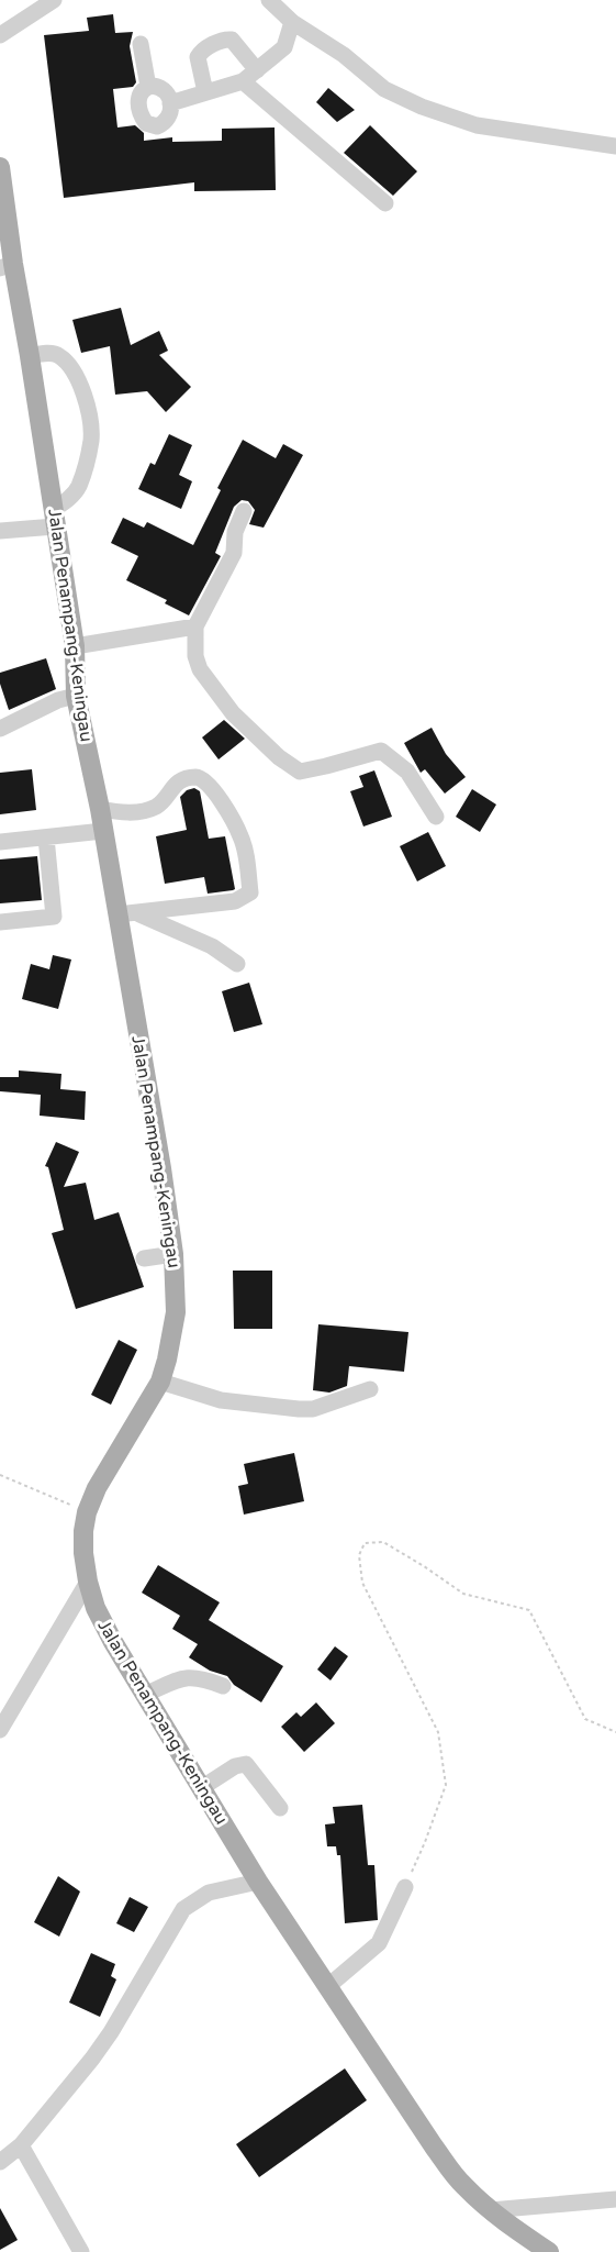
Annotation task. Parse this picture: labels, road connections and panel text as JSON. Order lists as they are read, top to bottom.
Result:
{
  "streets": {
    "main road": ["Jalan Penampang-Keningau"]
  }
}
